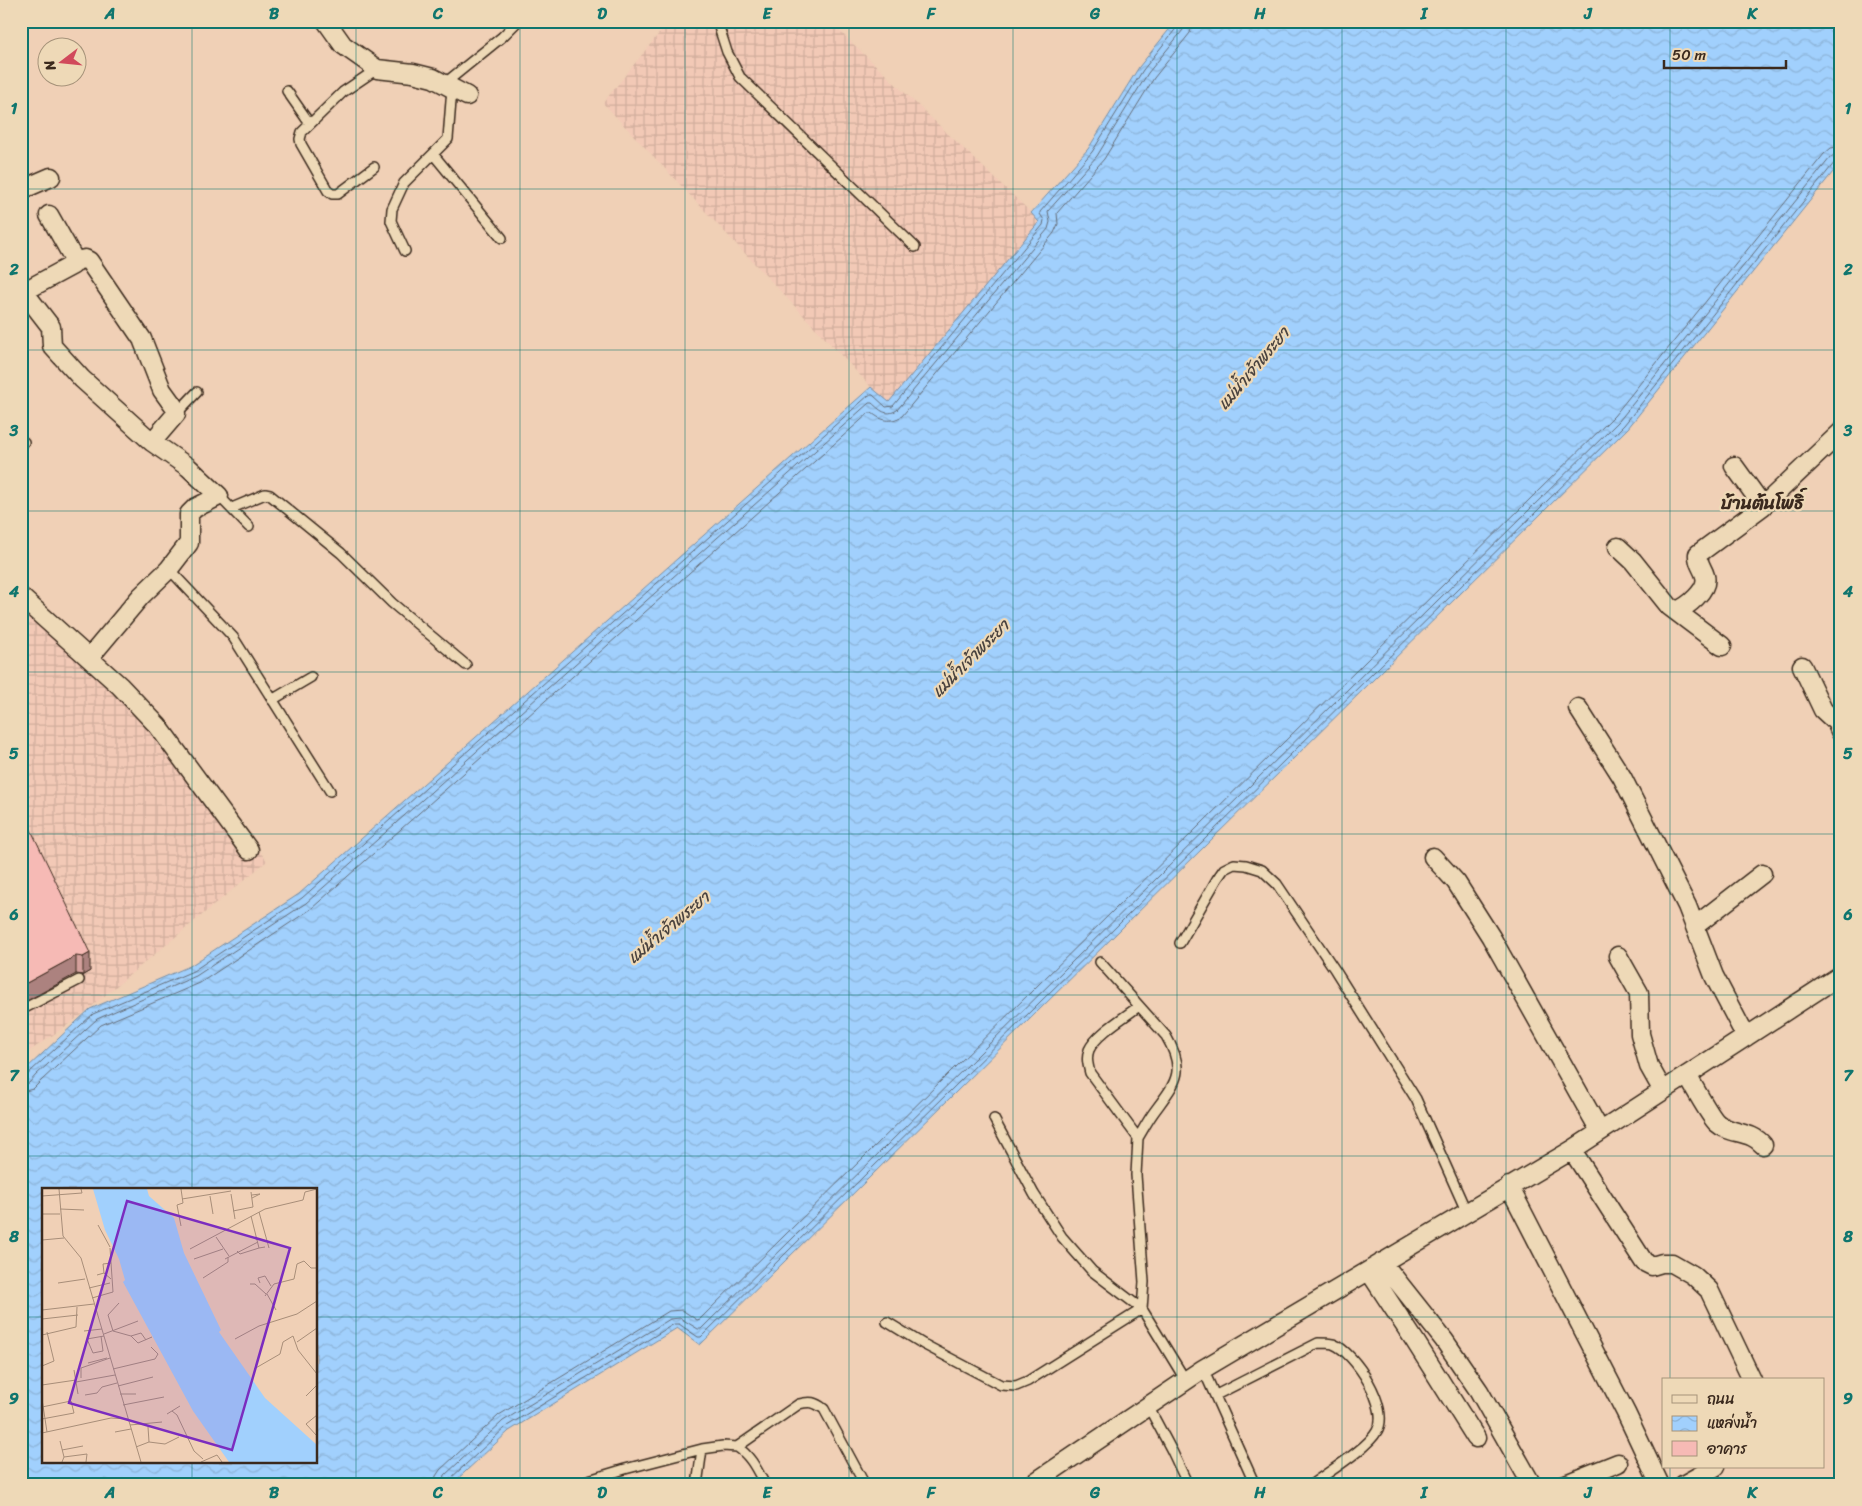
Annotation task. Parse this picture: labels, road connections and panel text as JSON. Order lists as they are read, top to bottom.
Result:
{
  "districts": ["บ้านต้นโพธิ์"],
  "water": ["แม่น้ำเจ้าพระยา"],
  "legend": ["ถนน", "แหล่งน้ำ", "อาคาร"],
  "scale_bar": "50 m",
  "north": "left",
  "grid": {
    "columns": [
      "A",
      "B",
      "C",
      "D",
      "E",
      "F",
      "G",
      "H",
      "I",
      "J",
      "K"
    ],
    "rows": [
      "1",
      "2",
      "3",
      "4",
      "5",
      "6",
      "7",
      "8",
      "9"
    ]
  }
}
